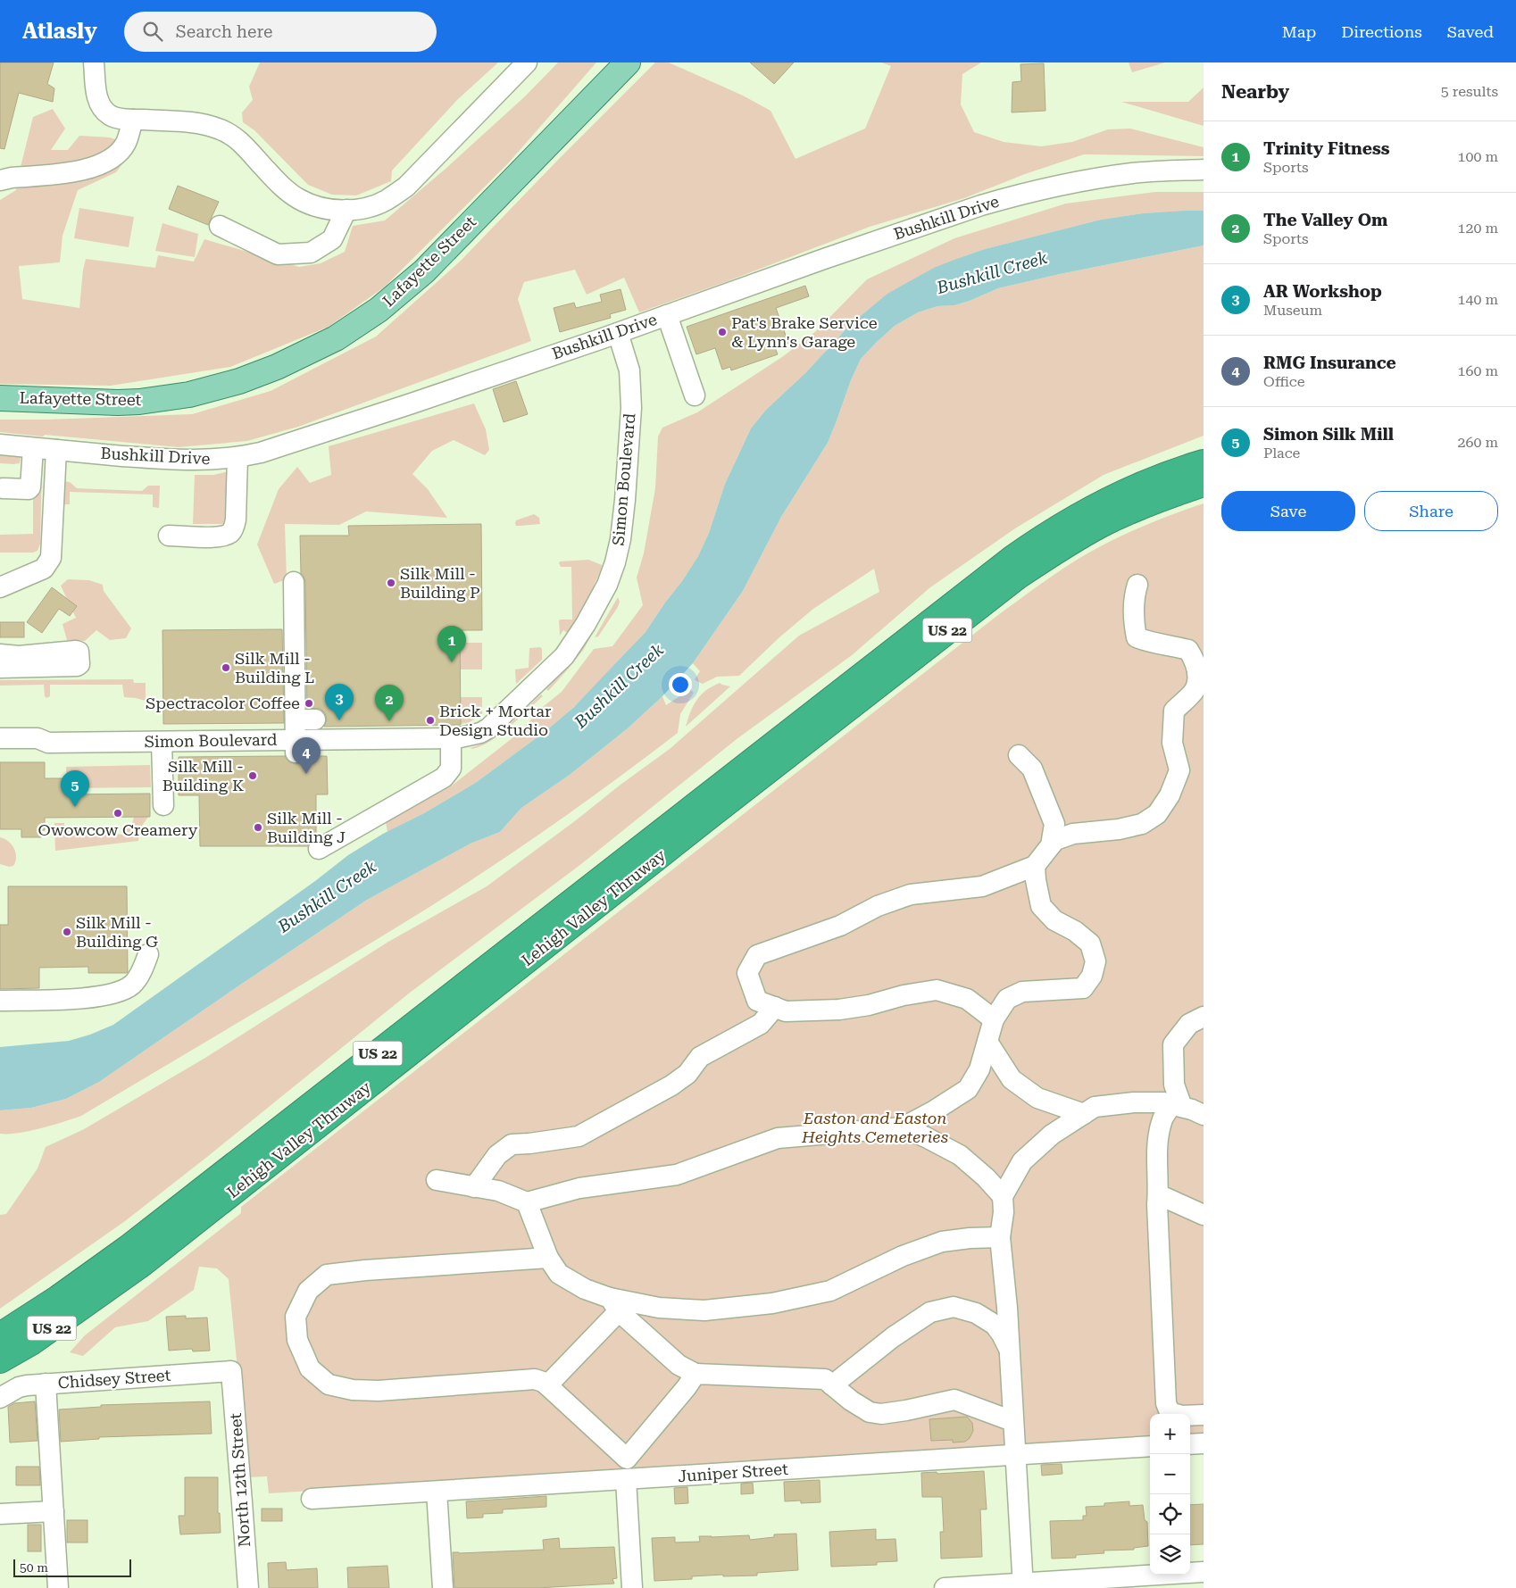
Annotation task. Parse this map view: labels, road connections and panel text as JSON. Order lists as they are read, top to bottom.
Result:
{
  "streets": {
    "highway": ["US 22", "Lehigh Valley Thruway"],
    "main road": ["Lafayette Street"],
    "street": [
      "Bushkill Drive",
      "Simon Boulevard",
      "Chidsey Street",
      "Juniper Street",
      "North 12th Street"
    ]
  },
  "crossings": [
    ["Bushkill Drive", "Simon Boulevard"],
    ["Chidsey Street", "North 12th Street"]
  ],
  "water": ["Bushkill Creek"],
  "parks": ["Easton and Easton Heights Cemeteries"],
  "places": [
    "Pat's Brake Service & Lynn's Garage",
    "Silk Mill - Building P",
    "Silk Mill - Building L",
    "Spectracolor Coffee",
    "Brick + Mortar Design Studio",
    "Silk Mill - Building K",
    "Owowcow Creamery",
    "Silk Mill - Building J",
    "Silk Mill - Building G"
  ],
  "scale_bar": "50 m",
  "page": {
    "header": "Atlasly",
    "search": "Search here",
    "nav": ["Map", "Directions", "Saved"],
    "heading": ["Nearby", "5 results"],
    "list": [
      {
        "mark": "1",
        "name": "Trinity Fitness",
        "note": "Sports",
        "value": "100 m"
      },
      {
        "mark": "2",
        "name": "The Valley Om",
        "note": "Sports",
        "value": "120 m"
      },
      {
        "mark": "3",
        "name": "AR Workshop",
        "note": "Museum",
        "value": "140 m"
      },
      {
        "mark": "4",
        "name": "RMG Insurance",
        "note": "Office",
        "value": "160 m"
      },
      {
        "mark": "5",
        "name": "Simon Silk Mill",
        "note": "Place",
        "value": "260 m"
      }
    ],
    "buttons": ["Save", "Share"],
    "pins": [
      "1",
      "3",
      "2",
      "4",
      "5"
    ],
    "map_buttons": ["+", "−"],
    "scale": "50 m"
  }
}
